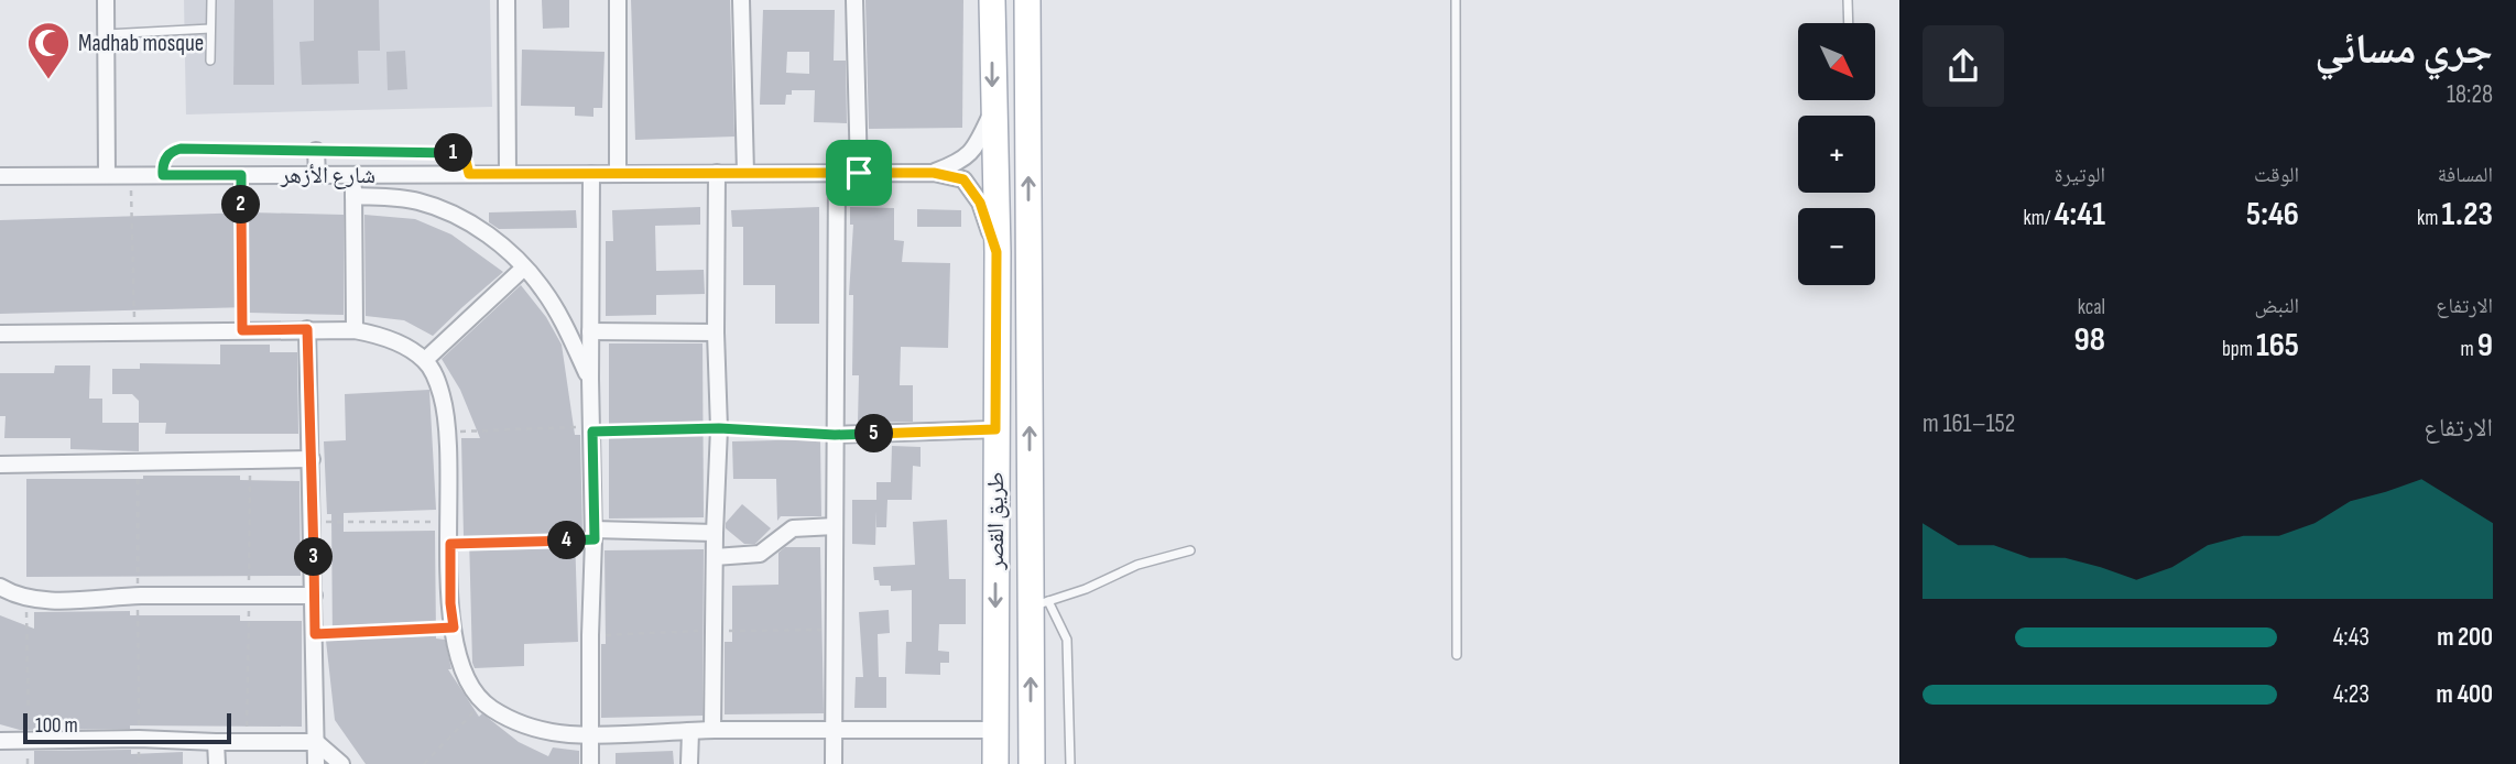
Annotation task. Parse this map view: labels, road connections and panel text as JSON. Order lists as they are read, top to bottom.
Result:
{
  "streets": {
    "main road": ["طريق القصر"],
    "street": ["شارع الأزهر"]
  },
  "crossings": [
    ["شارع الأزهر", "طريق القصر"]
  ],
  "places": {
    "mosque": ["Madhab mosque"]
  },
  "scale_bar": "100 m",
  "north": "bottom right",
  "page": {
    "heading": ["جري مسائي", "18:28"],
    "map_buttons": ["+", "−"],
    "stats": [
      ["المسافة", "1.23 km"],
      ["الوقت", "5:46"],
      ["الوتيرة", "4:41 /km"],
      ["الارتفاع", "9 m"],
      ["النبض", "165 bpm"],
      ["kcal", "98"]
    ],
    "pins": [
      "1",
      "2",
      "5",
      "4",
      "3"
    ],
    "chart": ["الارتفاع", "152–161 m"],
    "list": [
      {
        "name": "200 m",
        "note": "4:43"
      },
      {
        "name": "400 m",
        "note": "4:23"
      }
    ],
    "scale": "100 m"
  }
}
